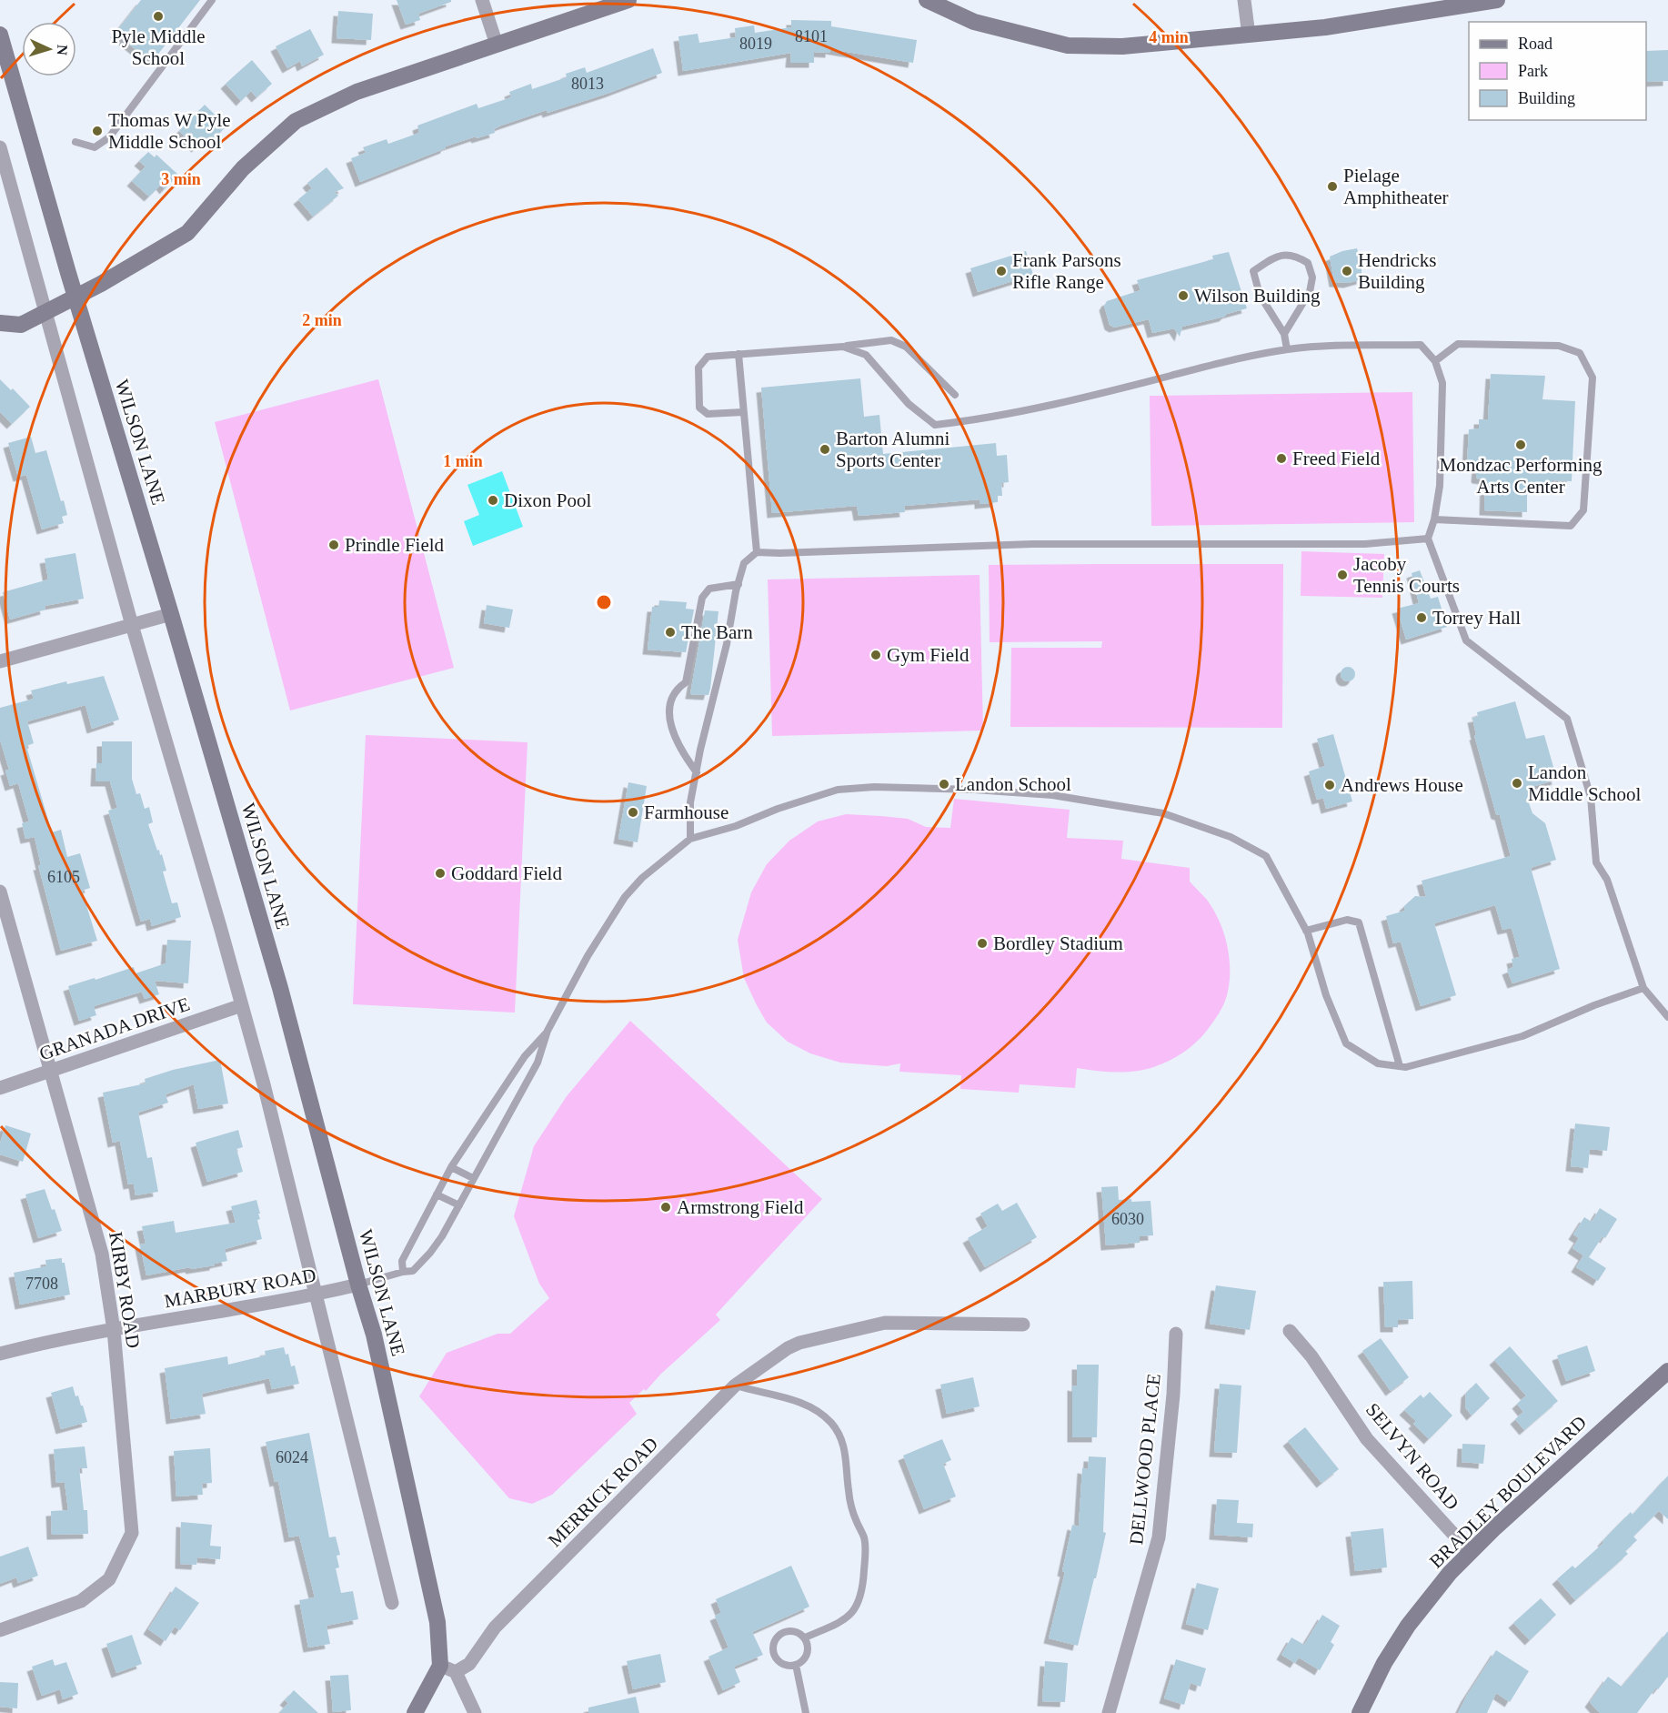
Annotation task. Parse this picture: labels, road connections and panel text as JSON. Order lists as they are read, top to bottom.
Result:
{
  "streets": {
    "main road": ["WILSON LANE", "BRADLEY BOULEVARD"],
    "street": [
      "GRANADA DRIVE",
      "MARBURY ROAD",
      "KIRBY ROAD",
      "SELVYN ROAD",
      "DELLWOOD PLACE",
      "MERRICK ROAD"
    ]
  },
  "crossings": [
    ["WILSON LANE", "MARBURY ROAD"],
    ["WILSON LANE", "MERRICK ROAD"],
    ["GRANADA DRIVE", "KIRBY ROAD"],
    ["MARBURY ROAD", "KIRBY ROAD"],
    ["SELVYN ROAD", "BRADLEY BOULEVARD"]
  ],
  "places": [
    "Pyle Middle School",
    "Thomas W Pyle Middle School",
    "Pielage Amphitheater",
    "Frank Parsons Rifle Range",
    "Hendricks Building",
    "Wilson Building",
    "Mondzac Performing Arts Center",
    "Barton Alumni Sports Center",
    "Freed Field",
    "Dixon Pool",
    "Prindle Field",
    "Jacoby Tennis Courts",
    "Torrey Hall",
    "The Barn",
    "Gym Field",
    "Landon Middle School",
    "Landon School",
    "Andrews House",
    "Farmhouse",
    "Goddard Field",
    "Bordley Stadium",
    "Armstrong Field"
  ],
  "house_numbers": [
    "8101",
    "8019",
    "8013",
    "6105",
    "6030",
    "7708",
    "6024"
  ],
  "legend": ["Road", "Park", "Building"],
  "north": "right",
  "rings": [
    "4 min",
    "3 min",
    "2 min",
    "1 min"
  ]
}
